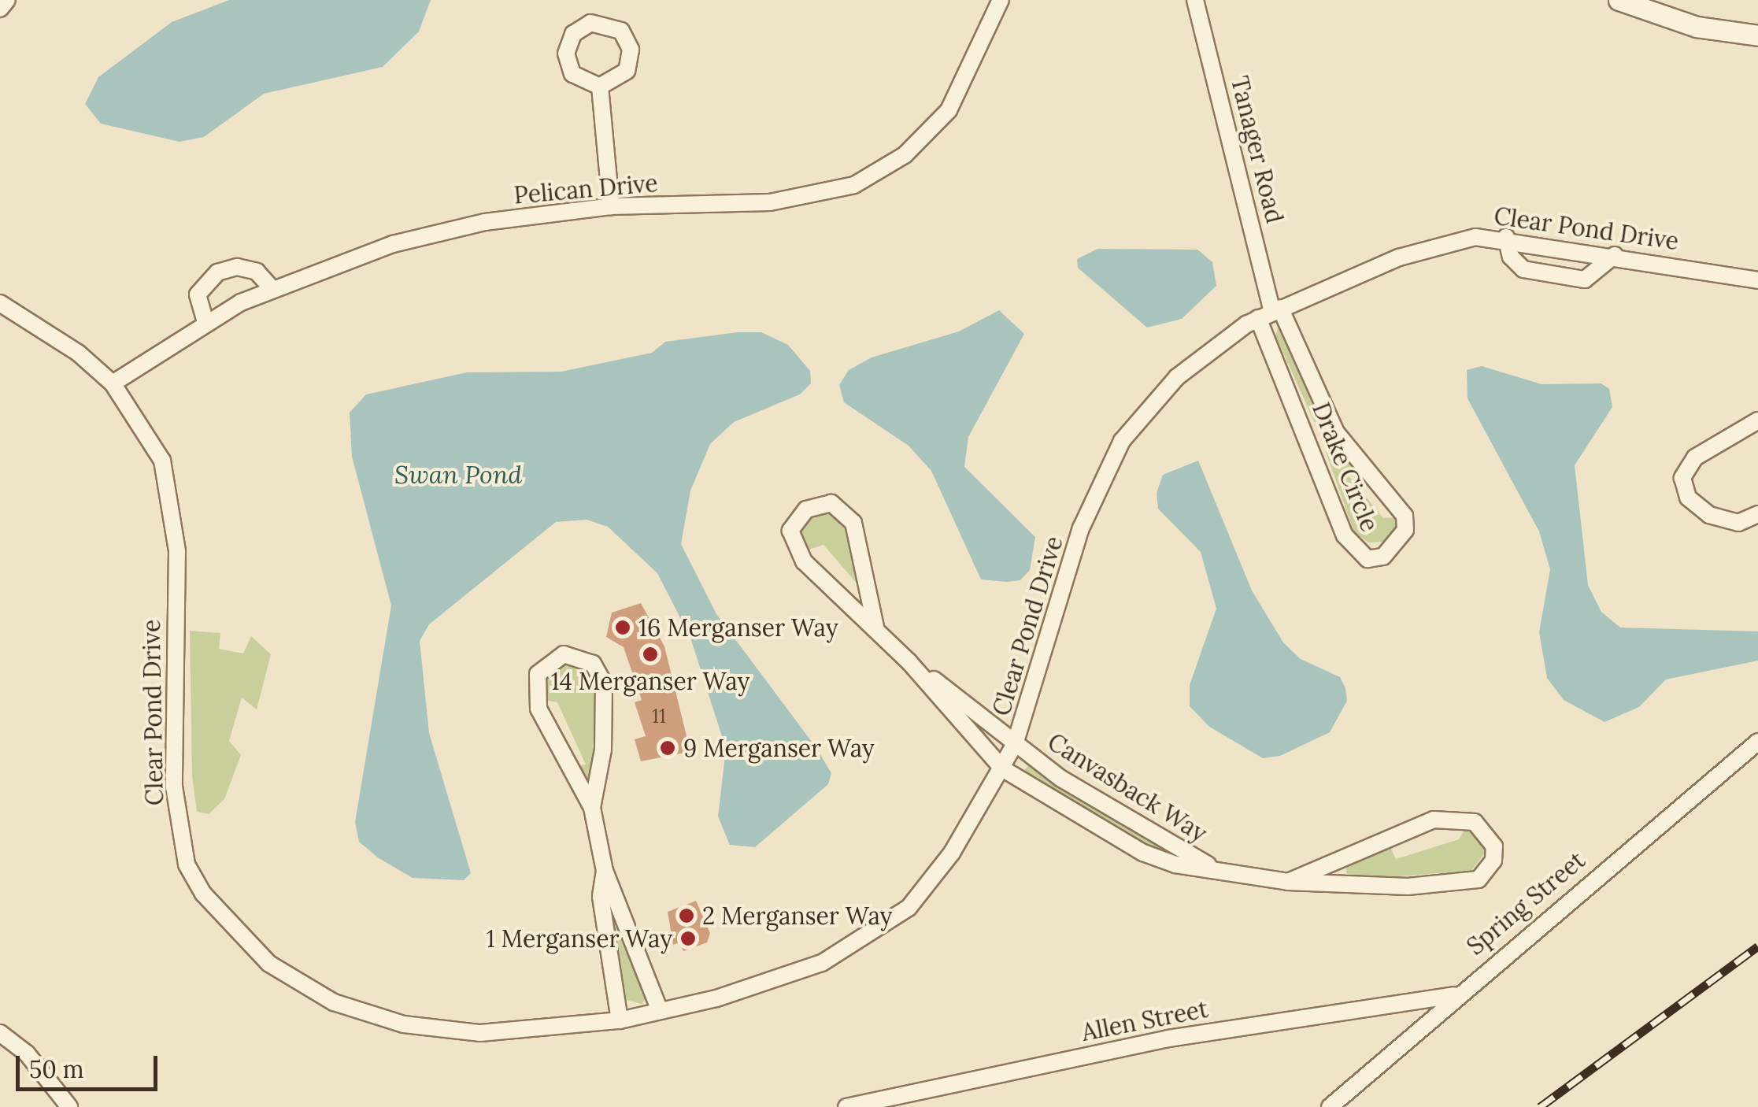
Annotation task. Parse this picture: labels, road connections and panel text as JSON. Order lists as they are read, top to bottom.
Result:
{
  "streets": {
    "street": [
      "Tanager Road",
      "Pelican Drive",
      "Clear Pond Drive",
      "Drake Circle",
      "Canvasback Way",
      "Spring Street",
      "Allen Street"
    ]
  },
  "crossings": [
    ["Tanager Road", "Clear Pond Drive"],
    ["Tanager Road", "Drake Circle"],
    ["Pelican Drive", "Clear Pond Drive"],
    ["Clear Pond Drive", "Drake Circle"],
    ["Clear Pond Drive", "Canvasback Way"],
    ["Spring Street", "Allen Street"]
  ],
  "water": ["Swan Pond"],
  "places": [
    "16 Merganser Way",
    "14 Merganser Way",
    "9 Merganser Way",
    "2 Merganser Way",
    "1 Merganser Way"
  ],
  "house_numbers": ["11"],
  "scale_bar": "50 m"
}
